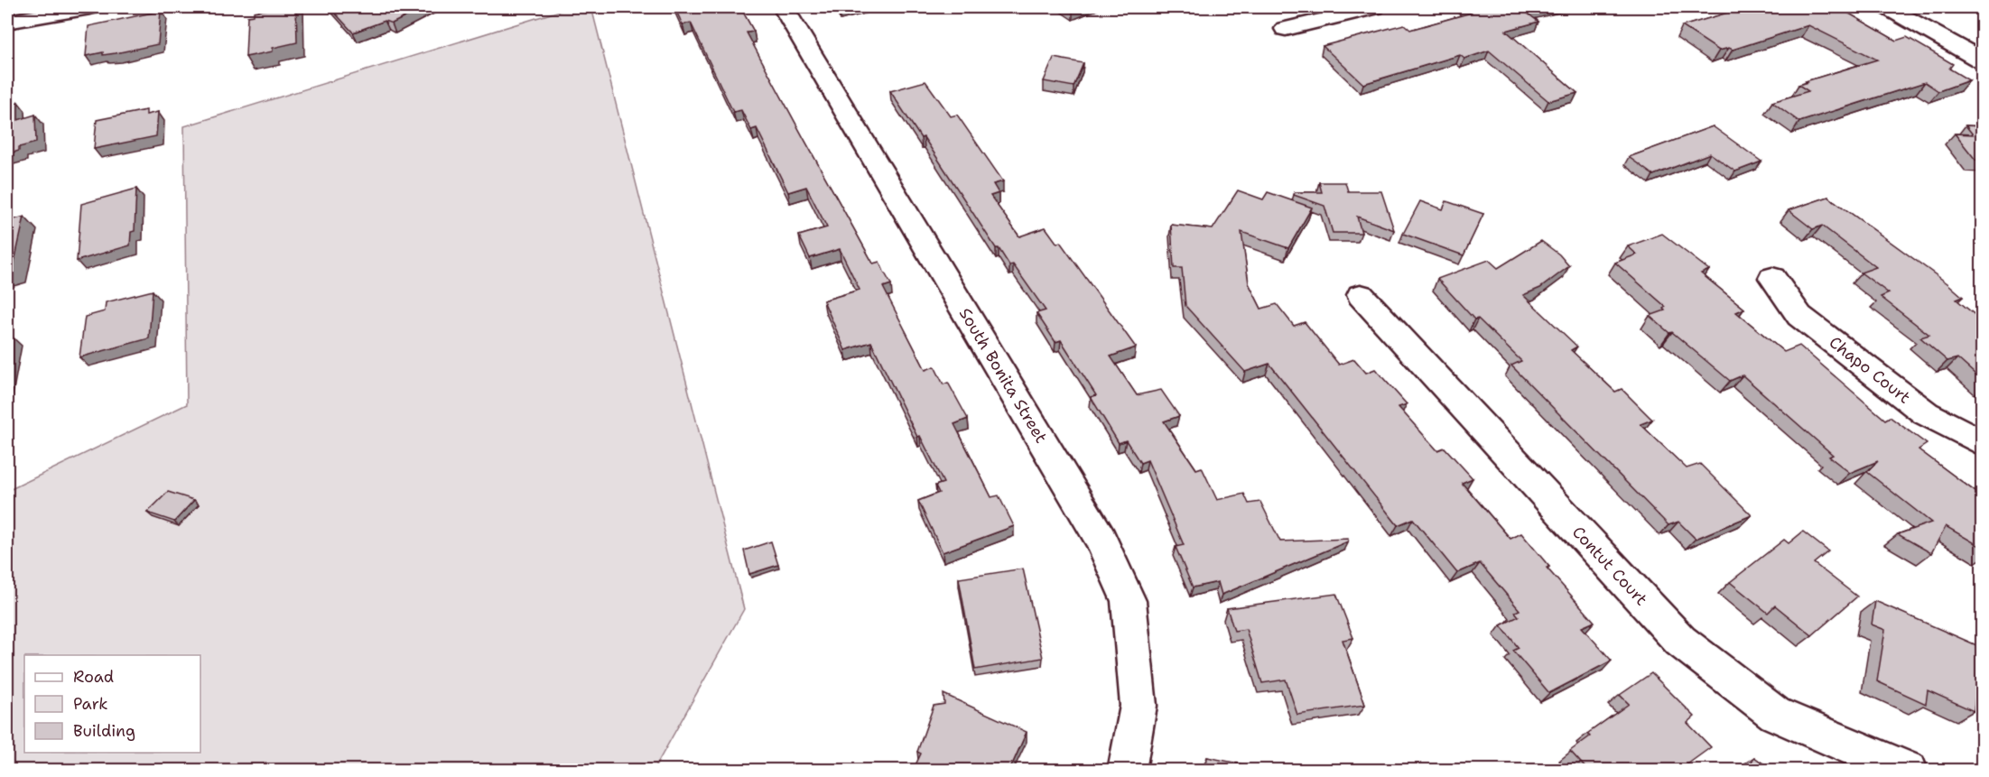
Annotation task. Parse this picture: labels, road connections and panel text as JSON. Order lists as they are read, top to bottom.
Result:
{
  "streets": {
    "street": ["Chapo Court", "South Bonita Street", "Contut Court"]
  },
  "legend": ["Road", "Park", "Building"]
}
